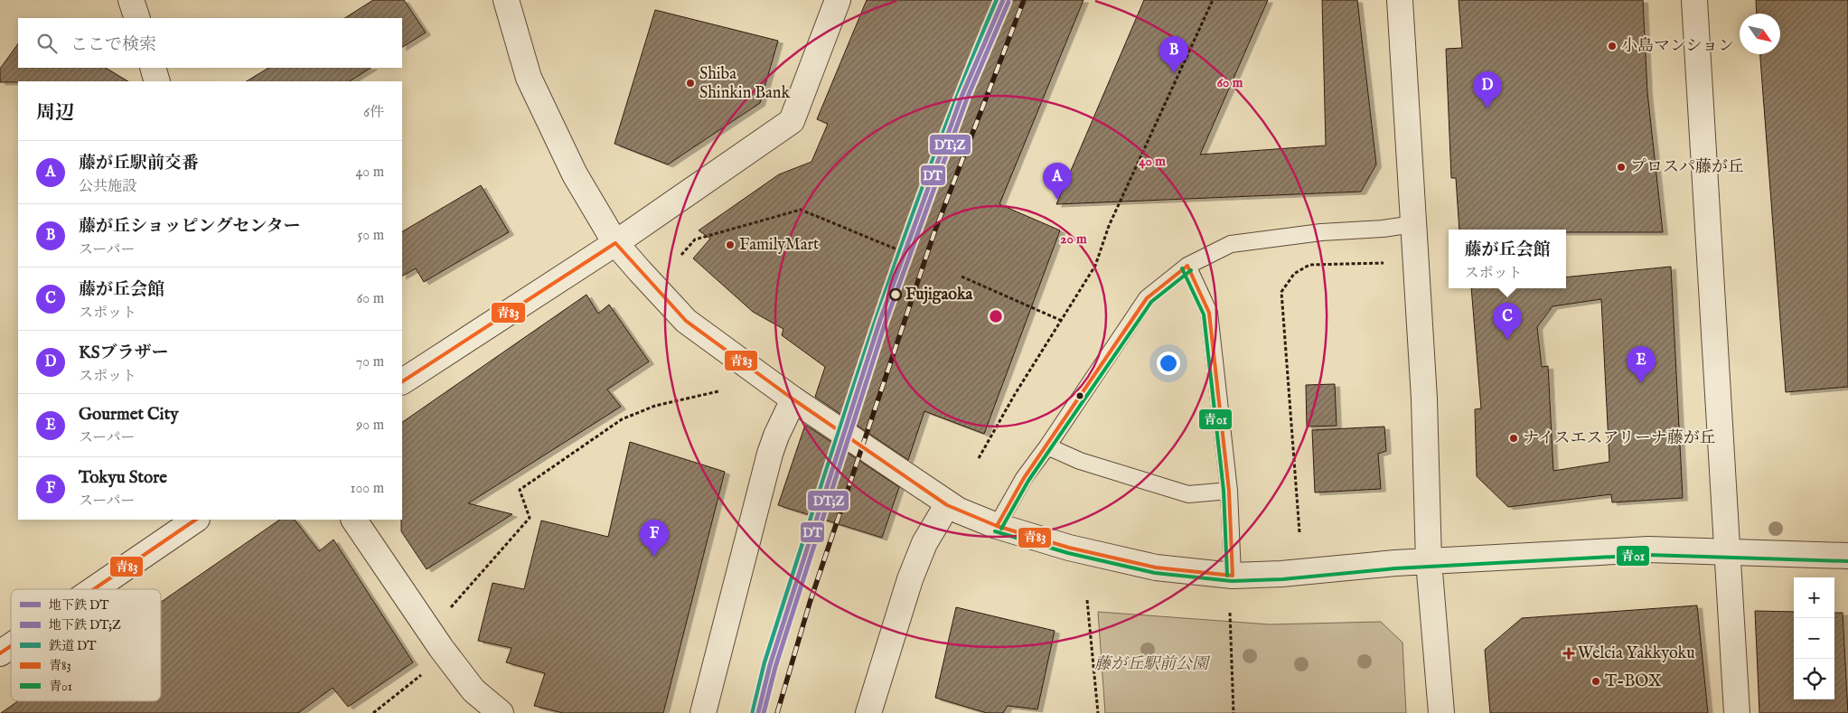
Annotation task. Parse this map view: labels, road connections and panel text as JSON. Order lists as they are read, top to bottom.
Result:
{
  "parks": ["藤が丘駅前公園"],
  "places": {
    "other": [
      "小島マンション",
      "Shiba Shinkin Bank",
      "プロスパ藤が丘",
      "FamilyMart",
      "Fujigaoka",
      "ナイスエスアリーナ藤が丘",
      "T-BOX"
    ],
    "health": ["Welcia Yakkyoku"]
  },
  "lines": [
    "metro line DT",
    "rail line DT",
    "metro line DT;Z",
    "transit line 青83",
    "transit line 青01"
  ],
  "legend": [
    "地下鉄 DT",
    "地下鉄 DT;Z",
    "鉄道 DT",
    "青83",
    "青01"
  ],
  "north": "bottom right",
  "page": {
    "search": "ここで検索",
    "pins": [
      "B",
      "D",
      "A",
      "C",
      "E",
      "F"
    ],
    "heading": ["周辺", "6件"],
    "list": [
      {
        "mark": "A",
        "name": "藤が丘駅前交番",
        "note": "公共施設",
        "value": "40 m"
      },
      {
        "mark": "B",
        "name": "藤が丘ショッピングセンター",
        "note": "スーパー",
        "value": "50 m"
      },
      {
        "mark": "C",
        "name": "藤が丘会館",
        "note": "スポット",
        "value": "60 m"
      },
      {
        "mark": "D",
        "name": "KSブラザー",
        "note": "スポット",
        "value": "70 m"
      },
      {
        "mark": "E",
        "name": "Gourmet City",
        "note": "スーパー",
        "value": "90 m"
      },
      {
        "mark": "F",
        "name": "Tokyu Store",
        "note": "スーパー",
        "value": "100 m"
      }
    ],
    "popup": ["藤が丘会館", "スポット"],
    "map_buttons": ["+", "−"]
  },
  "rings": ["60 m", "40 m", "20 m"]
}
